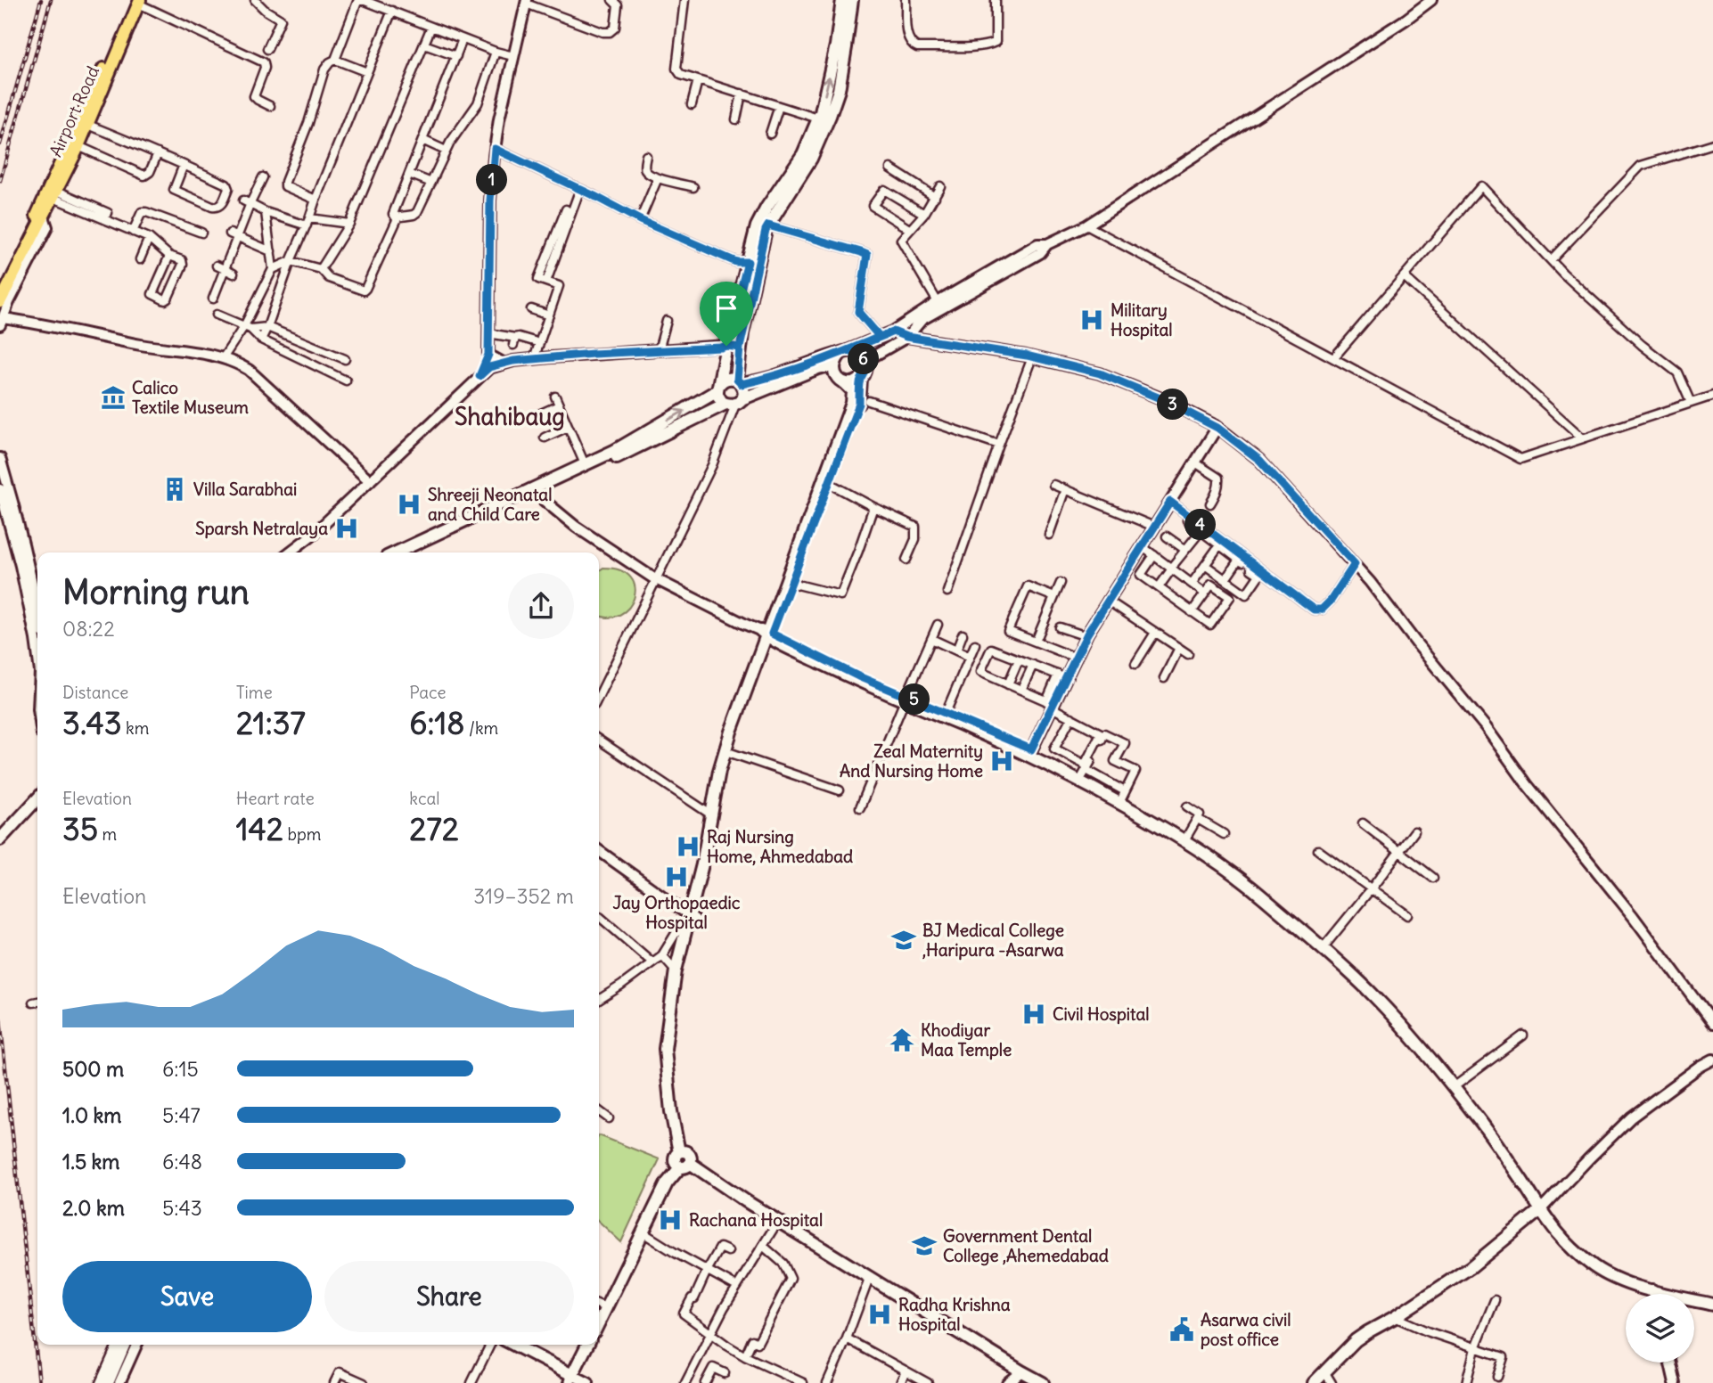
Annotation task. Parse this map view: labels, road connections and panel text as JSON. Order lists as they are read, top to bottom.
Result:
{
  "streets": {
    "main road": ["Airport Road"]
  },
  "districts": ["Shahibaug"],
  "places": {
    "hospital": [
      "Military Hospital",
      "Shreeji Neonatal and Child Care",
      "Sparsh Netralaya",
      "Zeal Maternity And Nursing Home",
      "Raj Nursing Home, Ahmedabad",
      "Jay Orthopaedic Hospital",
      "Civil Hospital",
      "Rachana Hospital",
      "Radha Krishna Hospital"
    ],
    "museum": ["Calico Textile Museum"],
    "building": ["Villa Sarabhai"],
    "school or university": ["BJ Medical College ,Haripura -Asarwa", "Government Dental College ,Ahemedabad"],
    "temple": ["Khodiyar Maa Temple"],
    "public building": ["Asarwa civil post office"]
  },
  "page": {
    "pins": [
      "1",
      "6",
      "3",
      "4",
      "5"
    ],
    "heading": ["Morning run", "08:22"],
    "stats": [
      ["Distance", "3.43 km"],
      ["Time", "21:37"],
      ["Pace", "6:18 /km"],
      ["Elevation", "35 m"],
      ["Heart rate", "142 bpm"],
      ["kcal", "272"]
    ],
    "chart": ["Elevation", "319–352 m"],
    "list": [
      {
        "name": "500 m",
        "note": "6:15"
      },
      {
        "name": "1.0 km",
        "note": "5:47"
      },
      {
        "name": "1.5 km",
        "note": "6:48"
      },
      {
        "name": "2.0 km",
        "note": "5:43"
      }
    ],
    "buttons": ["Save", "Share"]
  }
}
